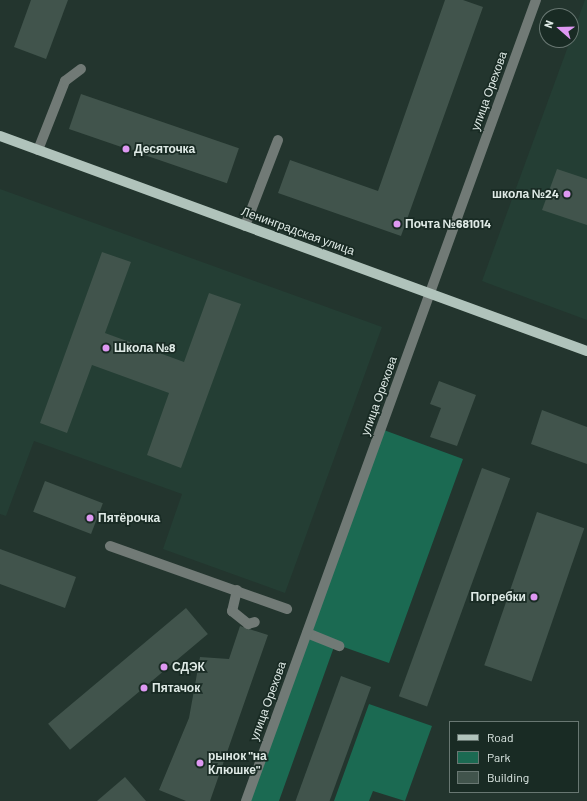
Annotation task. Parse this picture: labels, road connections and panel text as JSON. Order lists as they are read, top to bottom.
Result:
{
  "streets": {
    "main road": ["Ленинградская улица"],
    "street": ["улица Орехова"]
  },
  "crossings": [
    ["улица Орехова", "Ленинградская улица"]
  ],
  "places": [
    "Десяточка",
    "школа №24",
    "Почта №681014",
    "Школа №8",
    "Пятёрочка",
    "Погребки",
    "СДЭК",
    "Пятачок",
    "рынок \"на Клюшке\""
  ],
  "legend": ["Road", "Park", "Building"],
  "north": "left"
}
